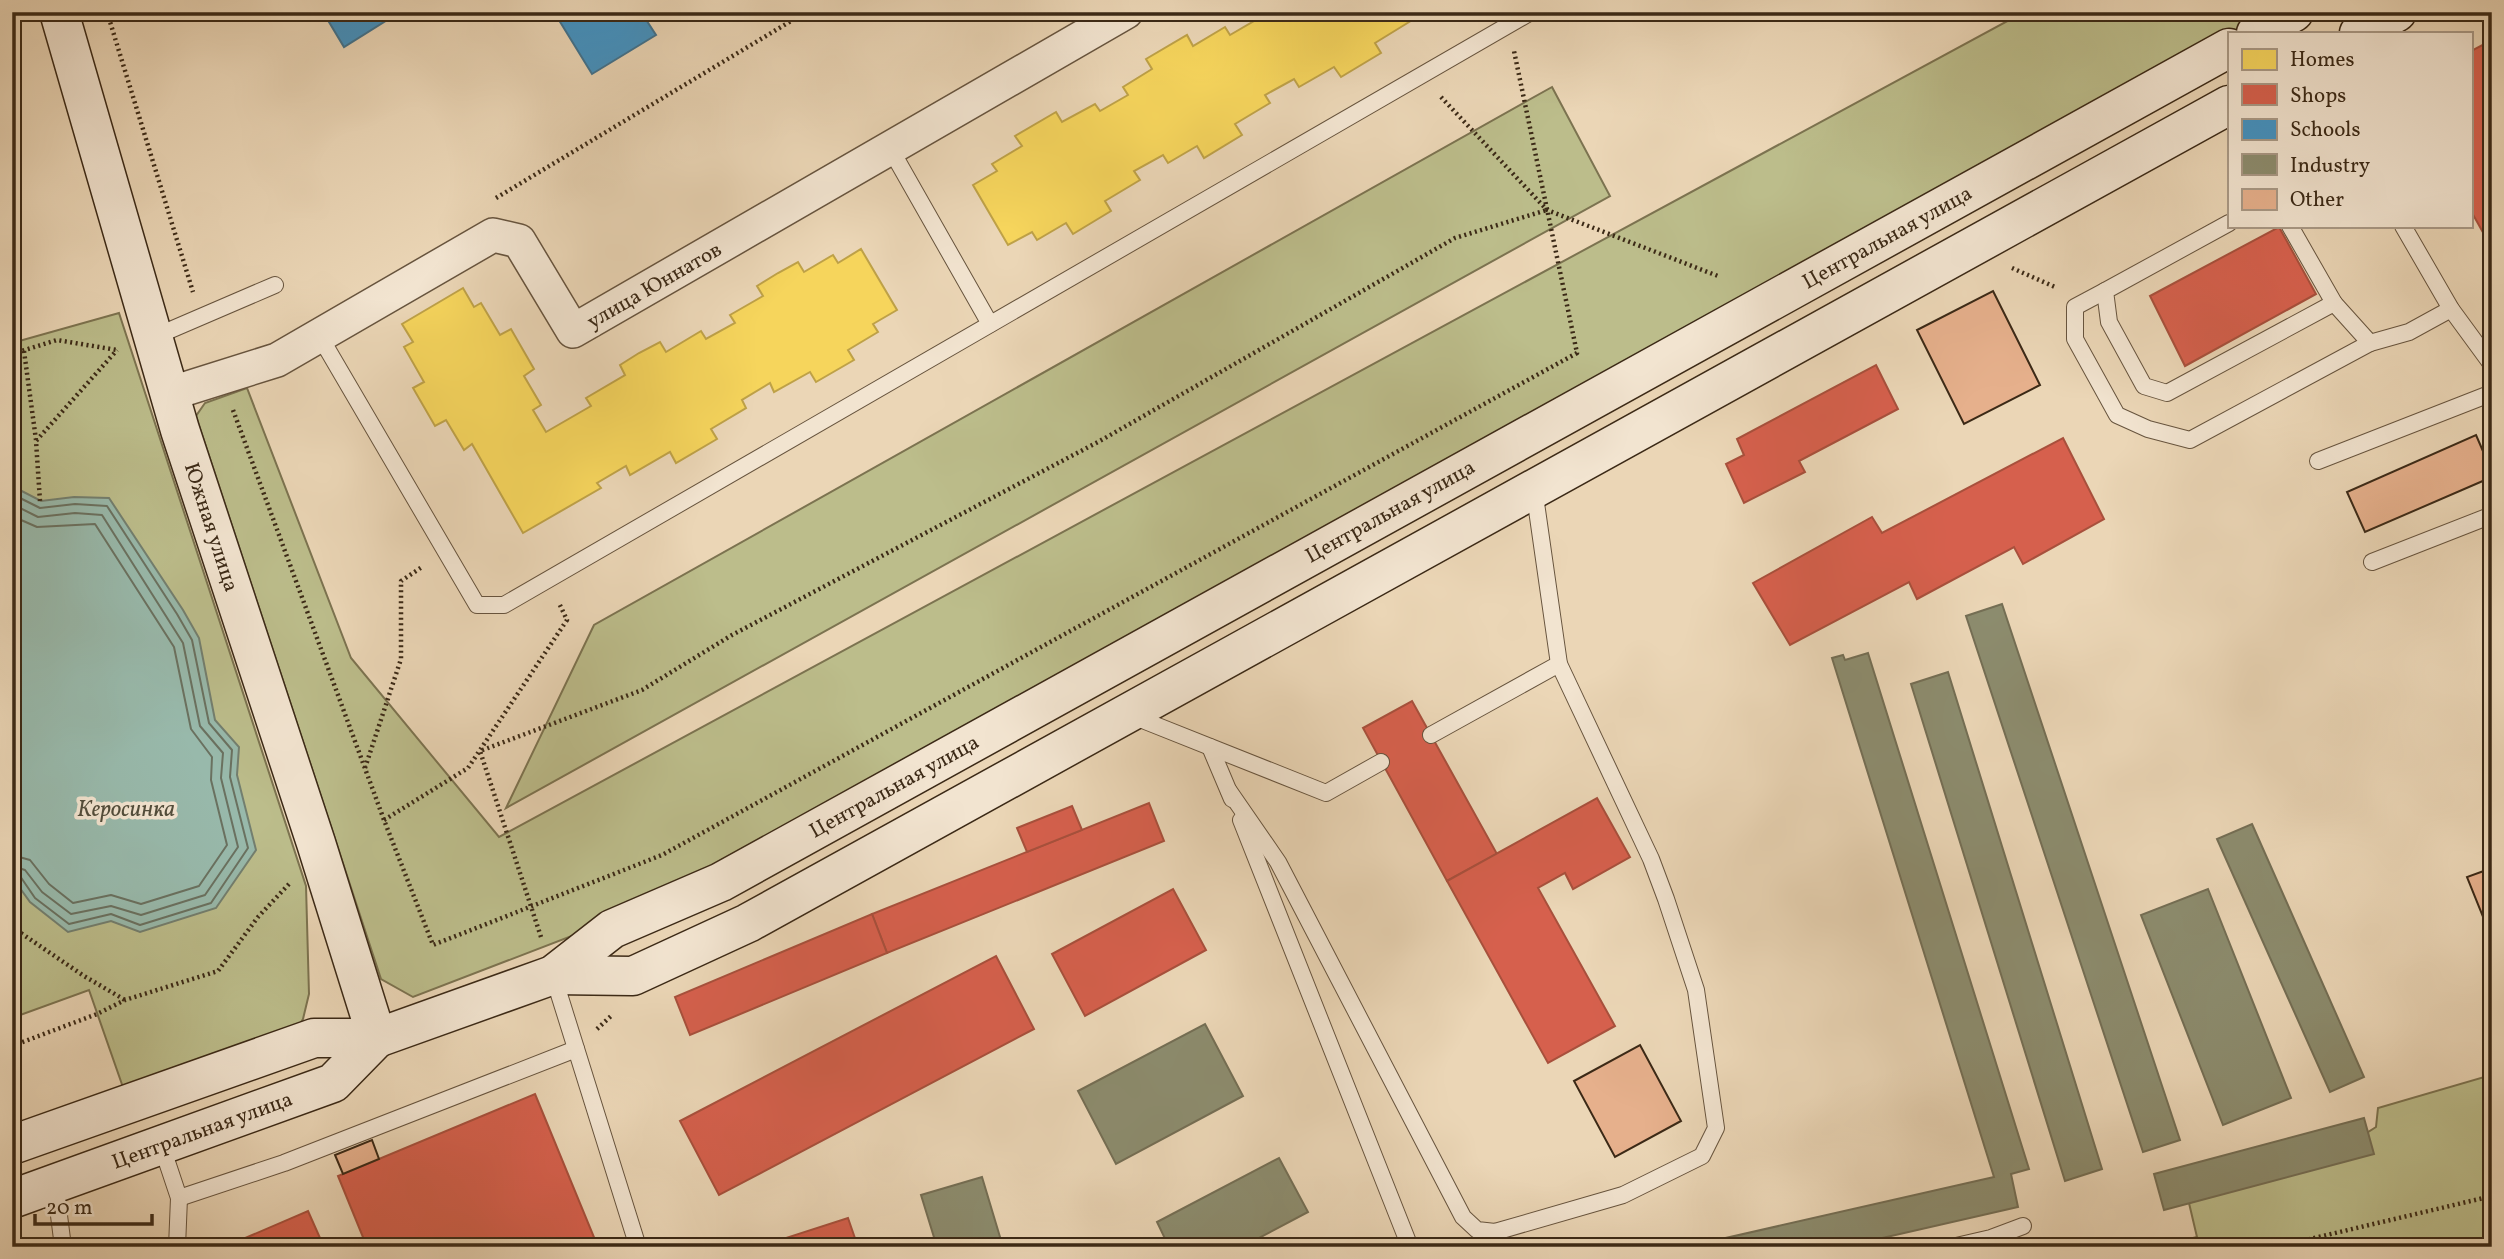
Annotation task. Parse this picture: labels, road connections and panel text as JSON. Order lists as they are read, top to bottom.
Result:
{
  "streets": {
    "main road": ["Центральная улица", "Южная улица"],
    "street": ["улица Юннатов"]
  },
  "crossings": [
    ["Центральная улица", "Южная улица"],
    ["улица Юннатов", "Южная улица"]
  ],
  "water": ["Керосинка"],
  "legend": [
    "Homes",
    "Shops",
    "Schools",
    "Industry",
    "Other"
  ],
  "scale_bar": "20 m"
}
